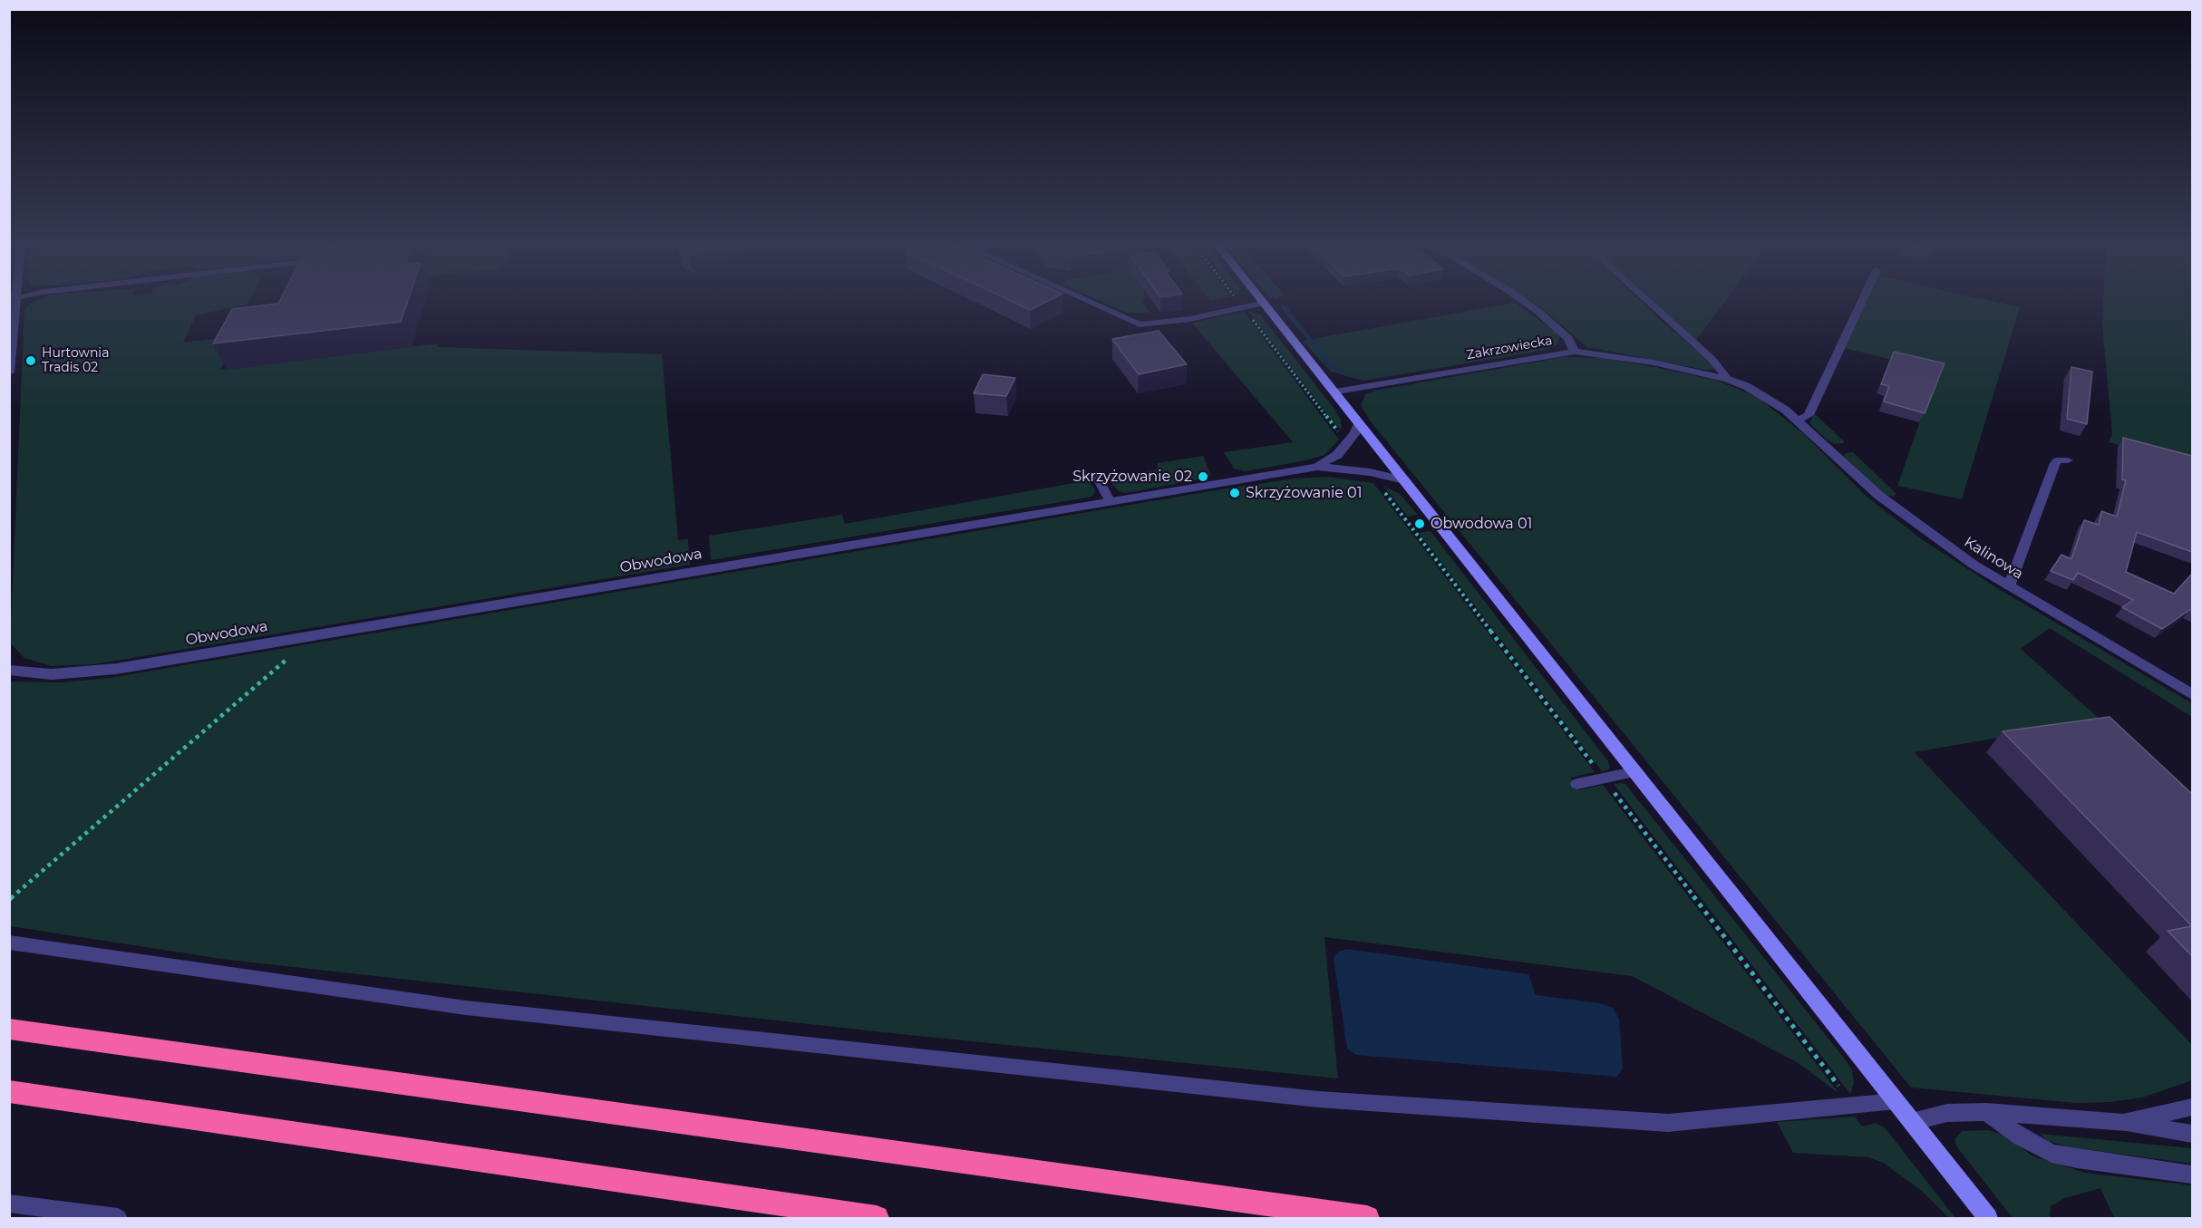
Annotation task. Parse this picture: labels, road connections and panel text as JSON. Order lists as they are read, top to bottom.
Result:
{
  "streets": {
    "street": ["Zakrzowiecka", "Kalinowa", "Obwodowa"]
  },
  "crossings": [
    ["Zakrzowiecka", "Kalinowa"]
  ],
  "places": [
    "Hurtownia Tradis 02",
    "Skrzyżowanie 02",
    "Skrzyżowanie 01",
    "Obwodowa 01"
  ]
}
